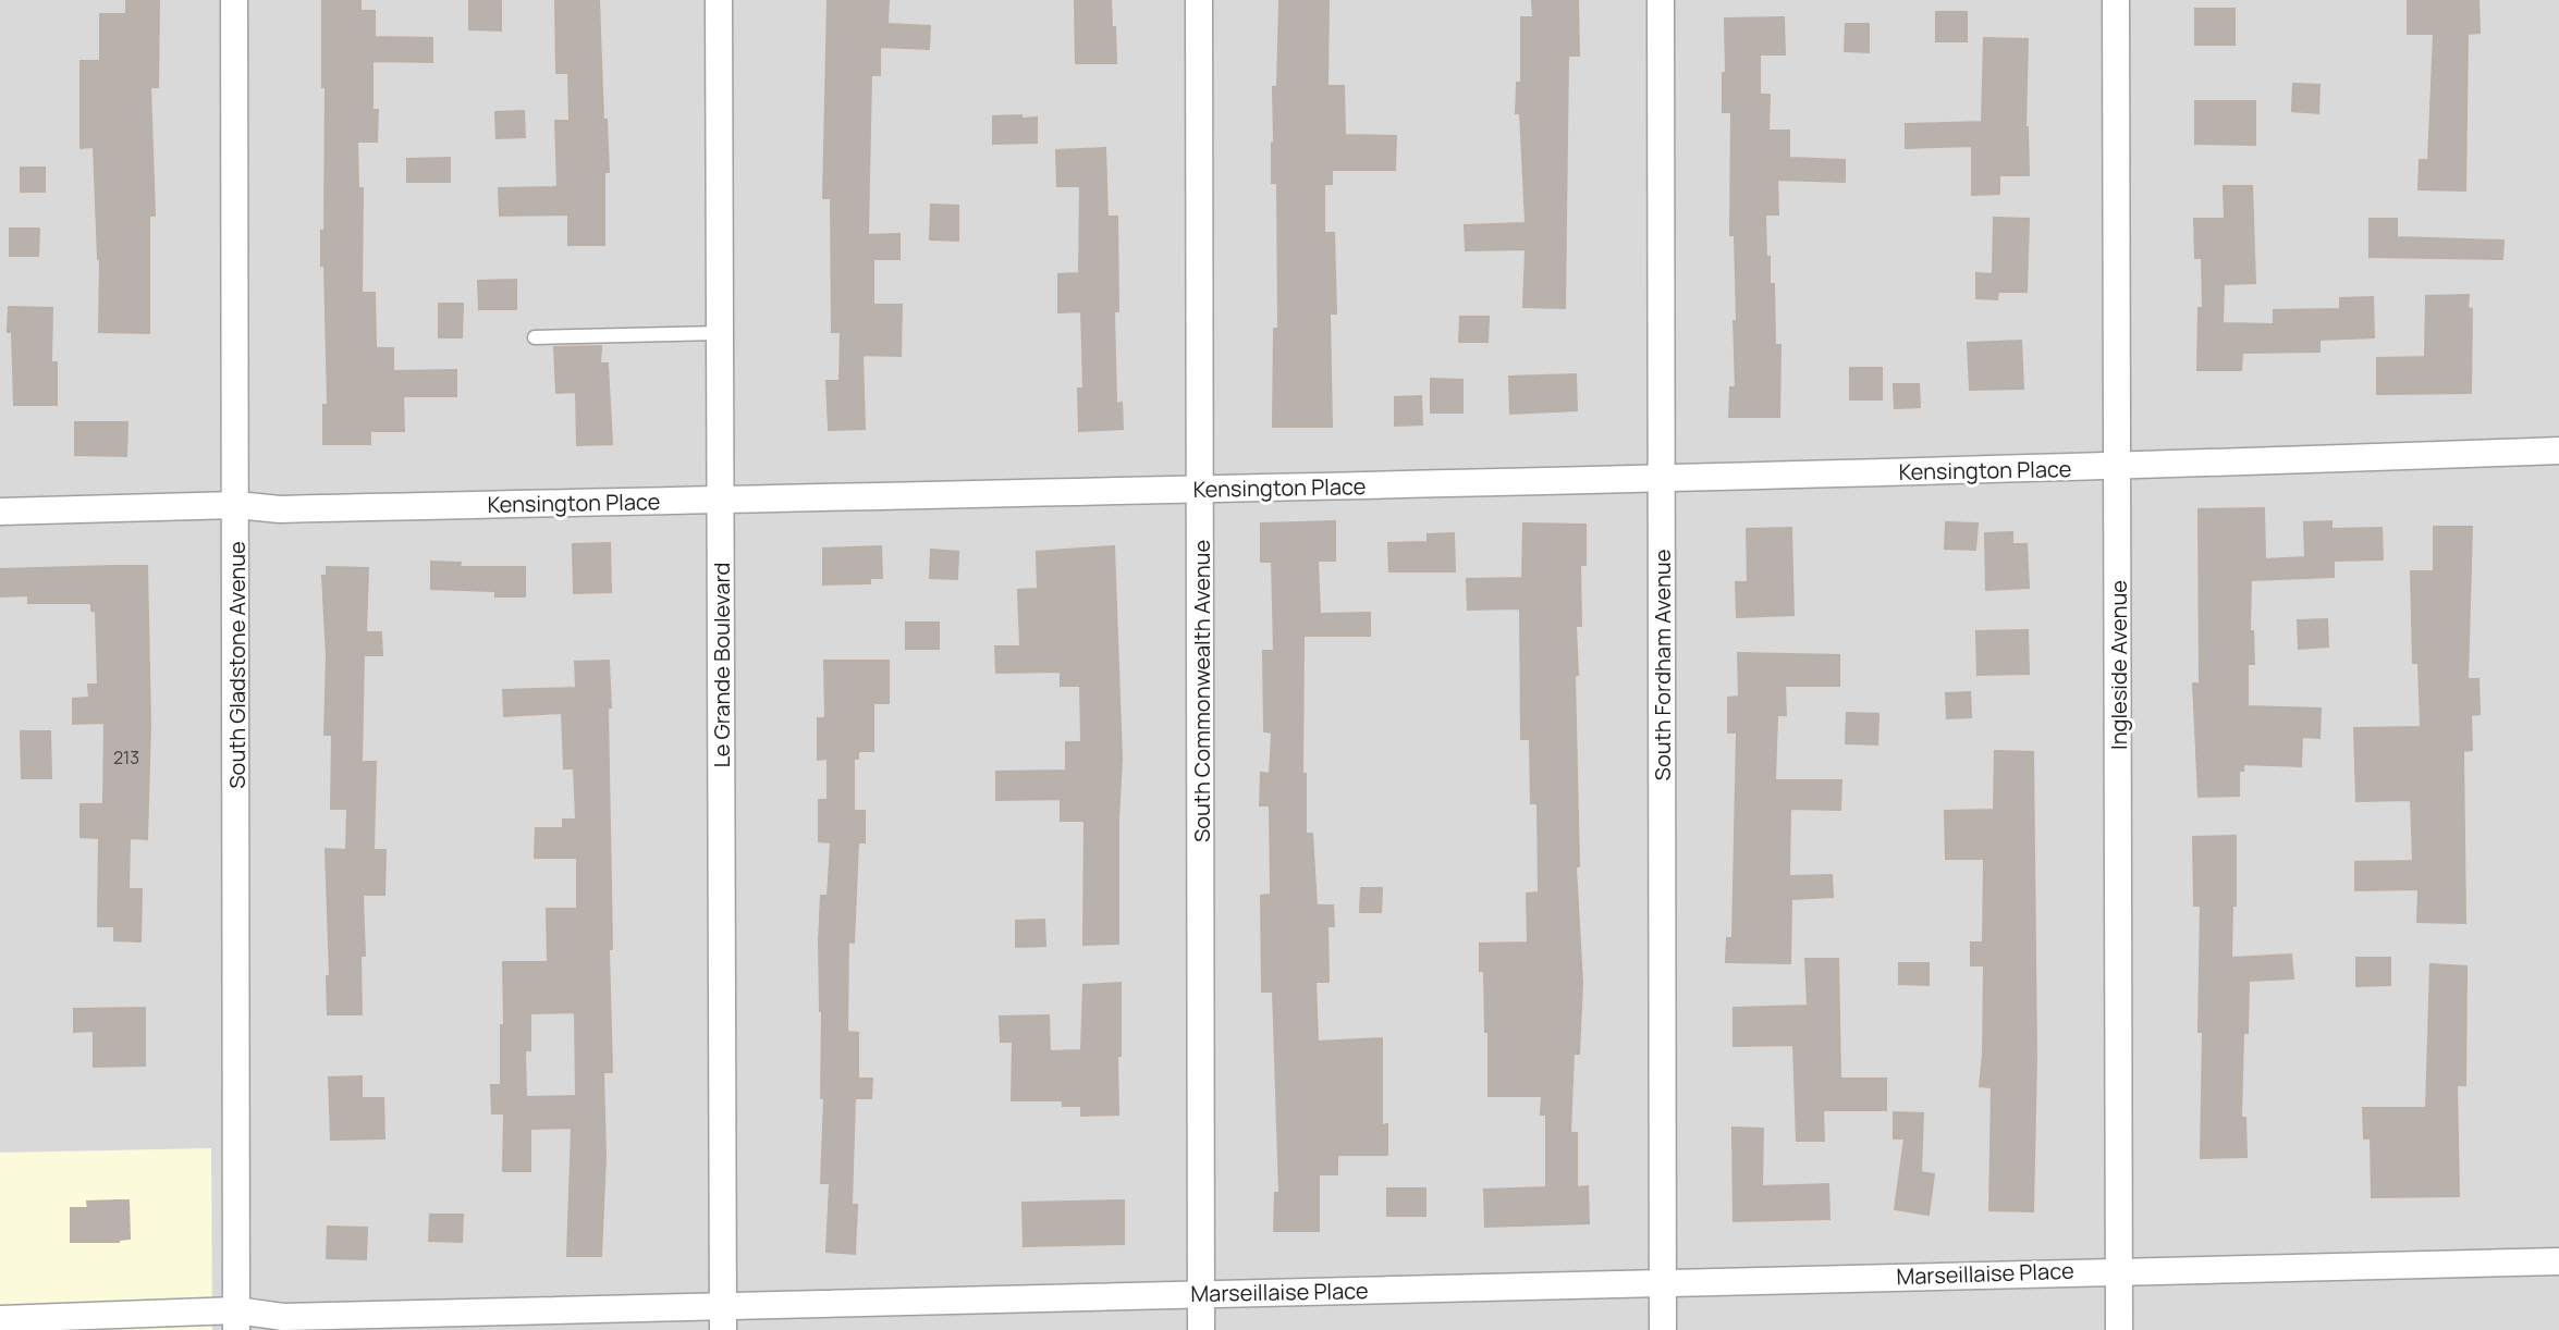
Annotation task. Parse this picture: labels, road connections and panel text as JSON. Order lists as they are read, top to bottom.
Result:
{
  "streets": {
    "street": [
      "Kensington Place",
      "South Gladstone Avenue",
      "Le Grande Boulevard",
      "South Fordham Avenue",
      "Ingleside Avenue",
      "South Commonwealth Avenue",
      "Marseillaise Place"
    ]
  },
  "crossings": [
    ["Kensington Place", "South Gladstone Avenue"],
    ["Kensington Place", "Le Grande Boulevard"],
    ["Kensington Place", "South Fordham Avenue"],
    ["Kensington Place", "Ingleside Avenue"],
    ["Kensington Place", "South Commonwealth Avenue"],
    ["South Gladstone Avenue", "Marseillaise Place"],
    ["Le Grande Boulevard", "Marseillaise Place"],
    ["South Fordham Avenue", "Marseillaise Place"],
    ["Ingleside Avenue", "Marseillaise Place"],
    ["South Commonwealth Avenue", "Marseillaise Place"]
  ],
  "house_numbers": ["213"]
}
